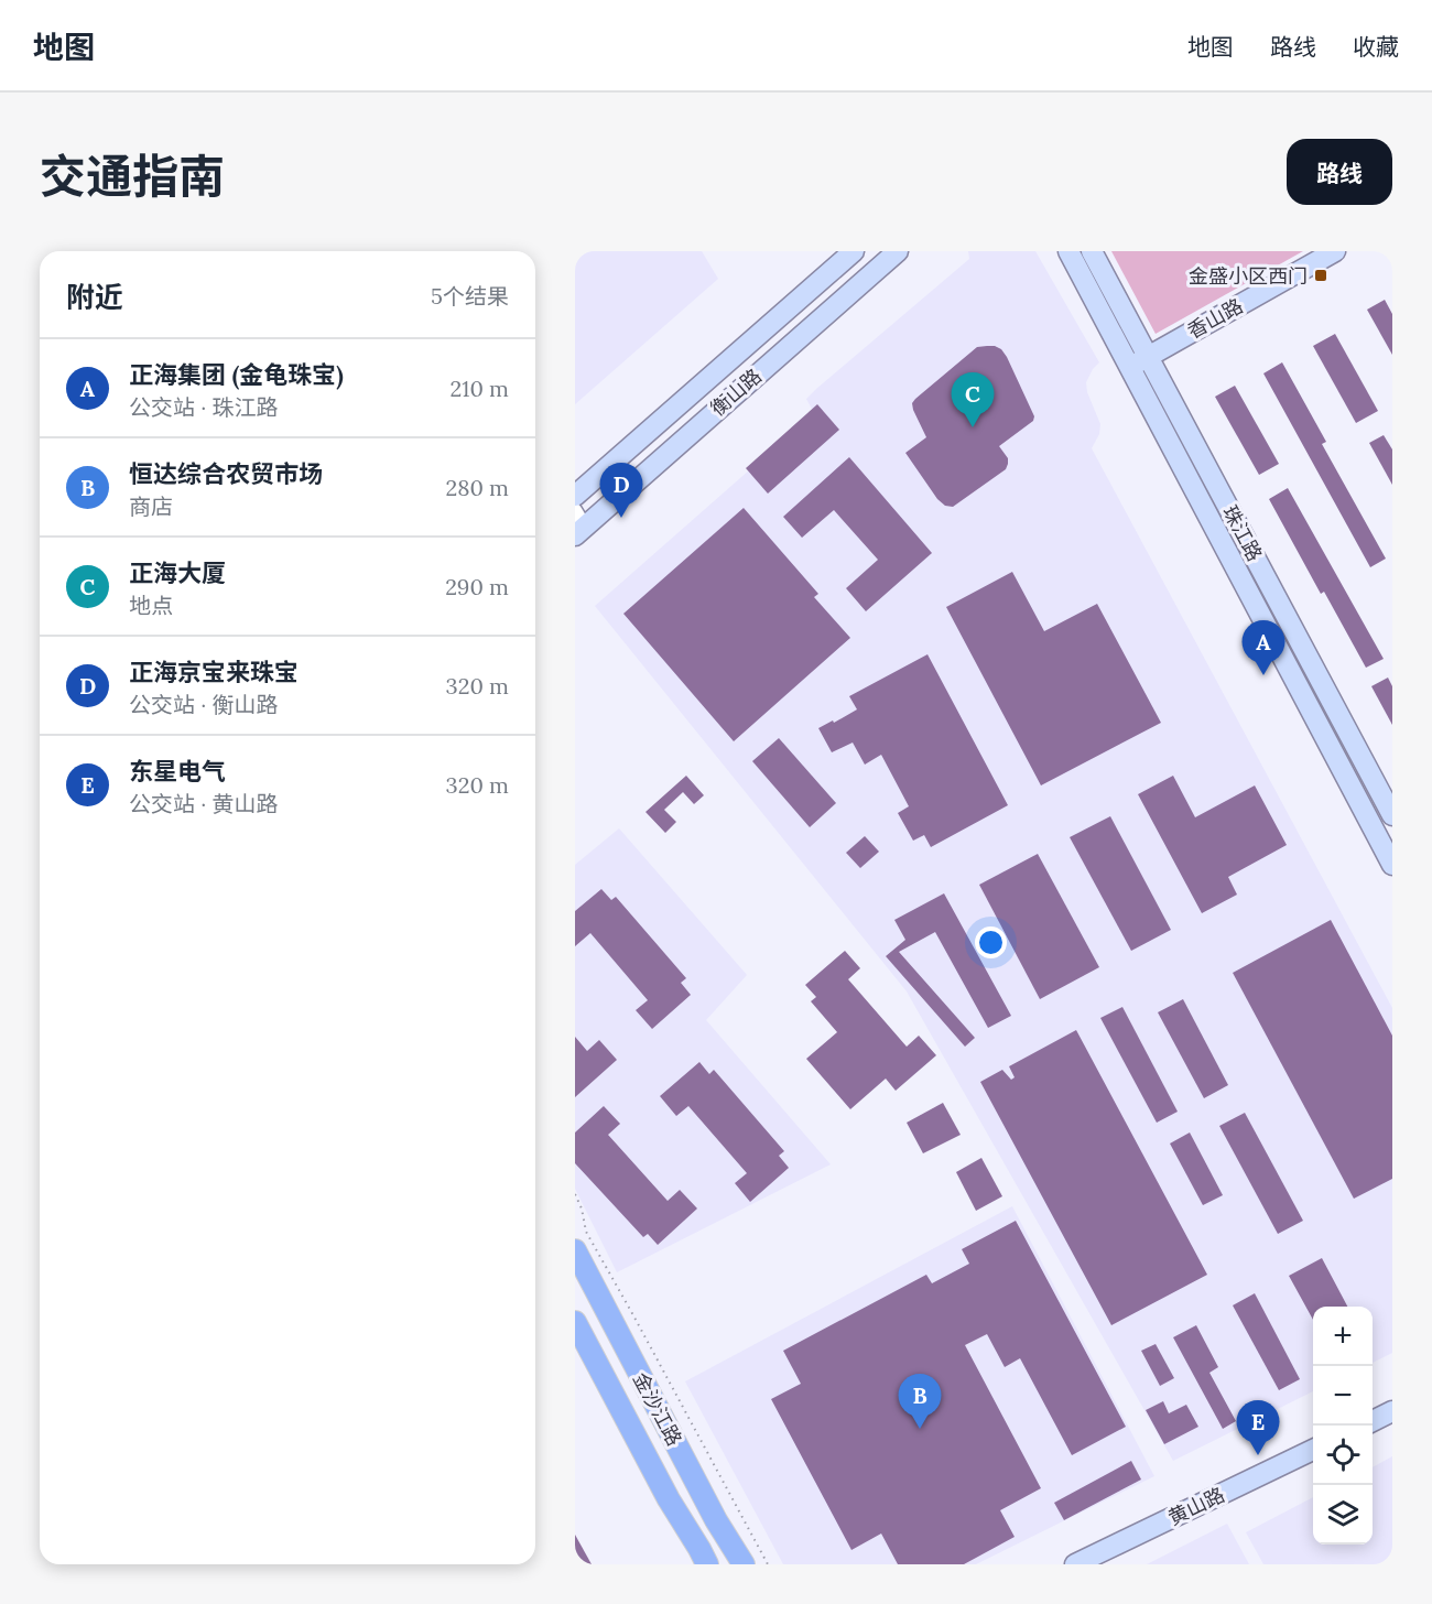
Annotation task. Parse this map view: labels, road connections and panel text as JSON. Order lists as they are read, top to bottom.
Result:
{
  "streets": {
    "main road": [
      "香山路",
      "衡山路",
      "珠江路",
      "金沙江路",
      "黄山路"
    ]
  },
  "crossings": [
    ["香山路", "珠江路"]
  ],
  "places": {
    "transit": ["金盛小区西门"]
  },
  "page": {
    "header": "地图",
    "nav": ["地图", "路线", "收藏"],
    "title": "交通指南",
    "buttons": "路线",
    "heading": ["附近", "5个结果"],
    "list": [
      {
        "mark": "A",
        "name": "正海集团 (金龟珠宝)",
        "note": "公交站 · 珠江路",
        "value": "210 m"
      },
      {
        "mark": "B",
        "name": "恒达综合农贸市场",
        "note": "商店",
        "value": "280 m"
      },
      {
        "mark": "C",
        "name": "正海大厦",
        "note": "地点",
        "value": "290 m"
      },
      {
        "mark": "D",
        "name": "正海京宝来珠宝",
        "note": "公交站 · 衡山路",
        "value": "320 m"
      },
      {
        "mark": "E",
        "name": "东星电气",
        "note": "公交站 · 黄山路",
        "value": "320 m"
      }
    ],
    "pins": [
      "C",
      "D",
      "A",
      "B",
      "E"
    ],
    "map_buttons": ["+", "−"]
  }
}
